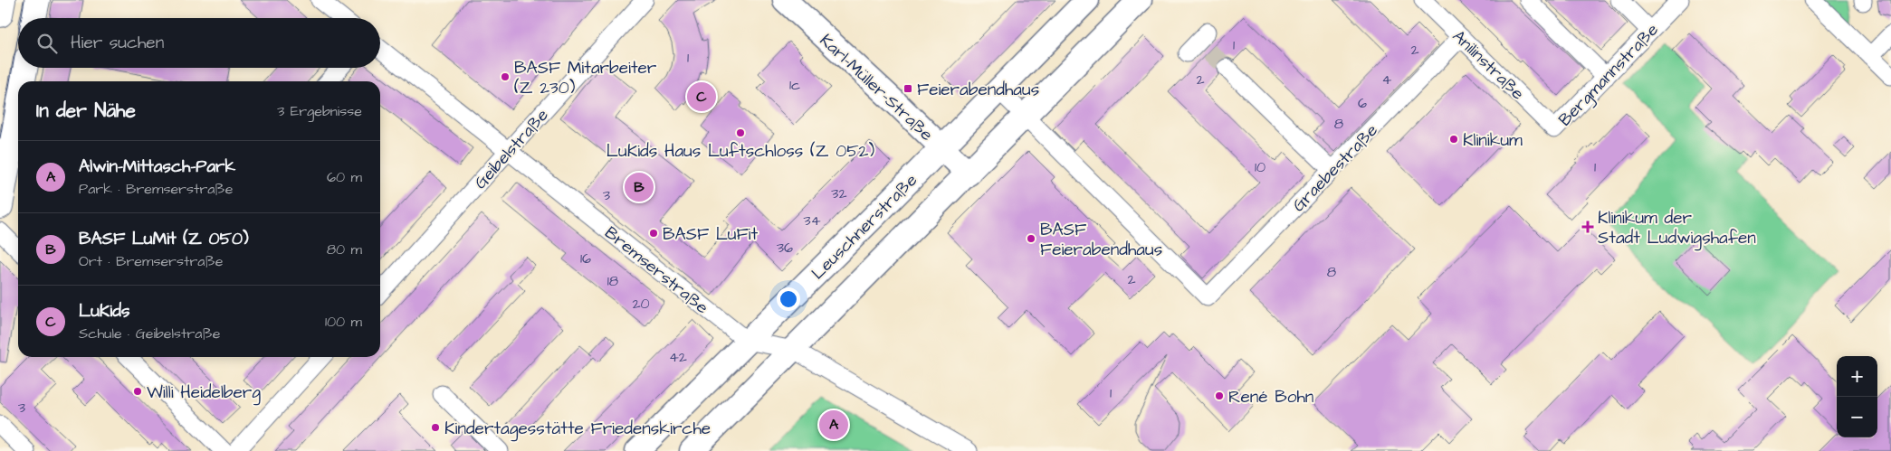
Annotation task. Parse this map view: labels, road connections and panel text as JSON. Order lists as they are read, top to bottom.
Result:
{
  "streets": {
    "street": [
      "Anilinstraße",
      "Bergmannstraße",
      "Karl-Müller-Straße",
      "Geibelstraße",
      "Graebestraße",
      "Leuschnerstraße",
      "Bremserstraße"
    ]
  },
  "crossings": [
    ["Anilinstraße", "Bergmannstraße"],
    ["Anilinstraße", "Graebestraße"],
    ["Karl-Müller-Straße", "Leuschnerstraße"],
    ["Geibelstraße", "Bremserstraße"],
    ["Leuschnerstraße", "Bremserstraße"]
  ],
  "places": {
    "other": [
      "BASF Mitarbeiter (Z 230)",
      "LuKids Haus Luftschloss (Z 052)",
      "Klinikum",
      "BASF LuFit",
      "BASF Feierabendhaus",
      "Willi Heidelberg",
      "René Bohn",
      "Kindertagesstätte Friedenskirche"
    ],
    "transit": ["Feierabendhaus"],
    "health": ["Klinikum der Stadt Ludwigshafen"]
  },
  "house_numbers": [
    "1",
    "2",
    "1",
    "2",
    "4",
    "1c",
    "6",
    "8",
    "10",
    "1",
    "32",
    "3",
    "34",
    "36",
    "16",
    "8",
    "2",
    "18",
    "20",
    "42",
    "1",
    "3"
  ],
  "page": {
    "search": "Hier suchen",
    "pins": ["C", "B", "A"],
    "heading": ["In der Nähe", "3 Ergebnisse"],
    "list": [
      {
        "mark": "A",
        "name": "Alwin-Mittasch-Park",
        "note": "Park · Bremserstraße",
        "value": "60 m"
      },
      {
        "mark": "B",
        "name": "BASF LuMit (Z 050)",
        "note": "Ort · Bremserstraße",
        "value": "80 m"
      },
      {
        "mark": "C",
        "name": "LuKids",
        "note": "Schule · Geibelstraße",
        "value": "100 m"
      }
    ],
    "map_buttons": ["+", "−"]
  }
}
